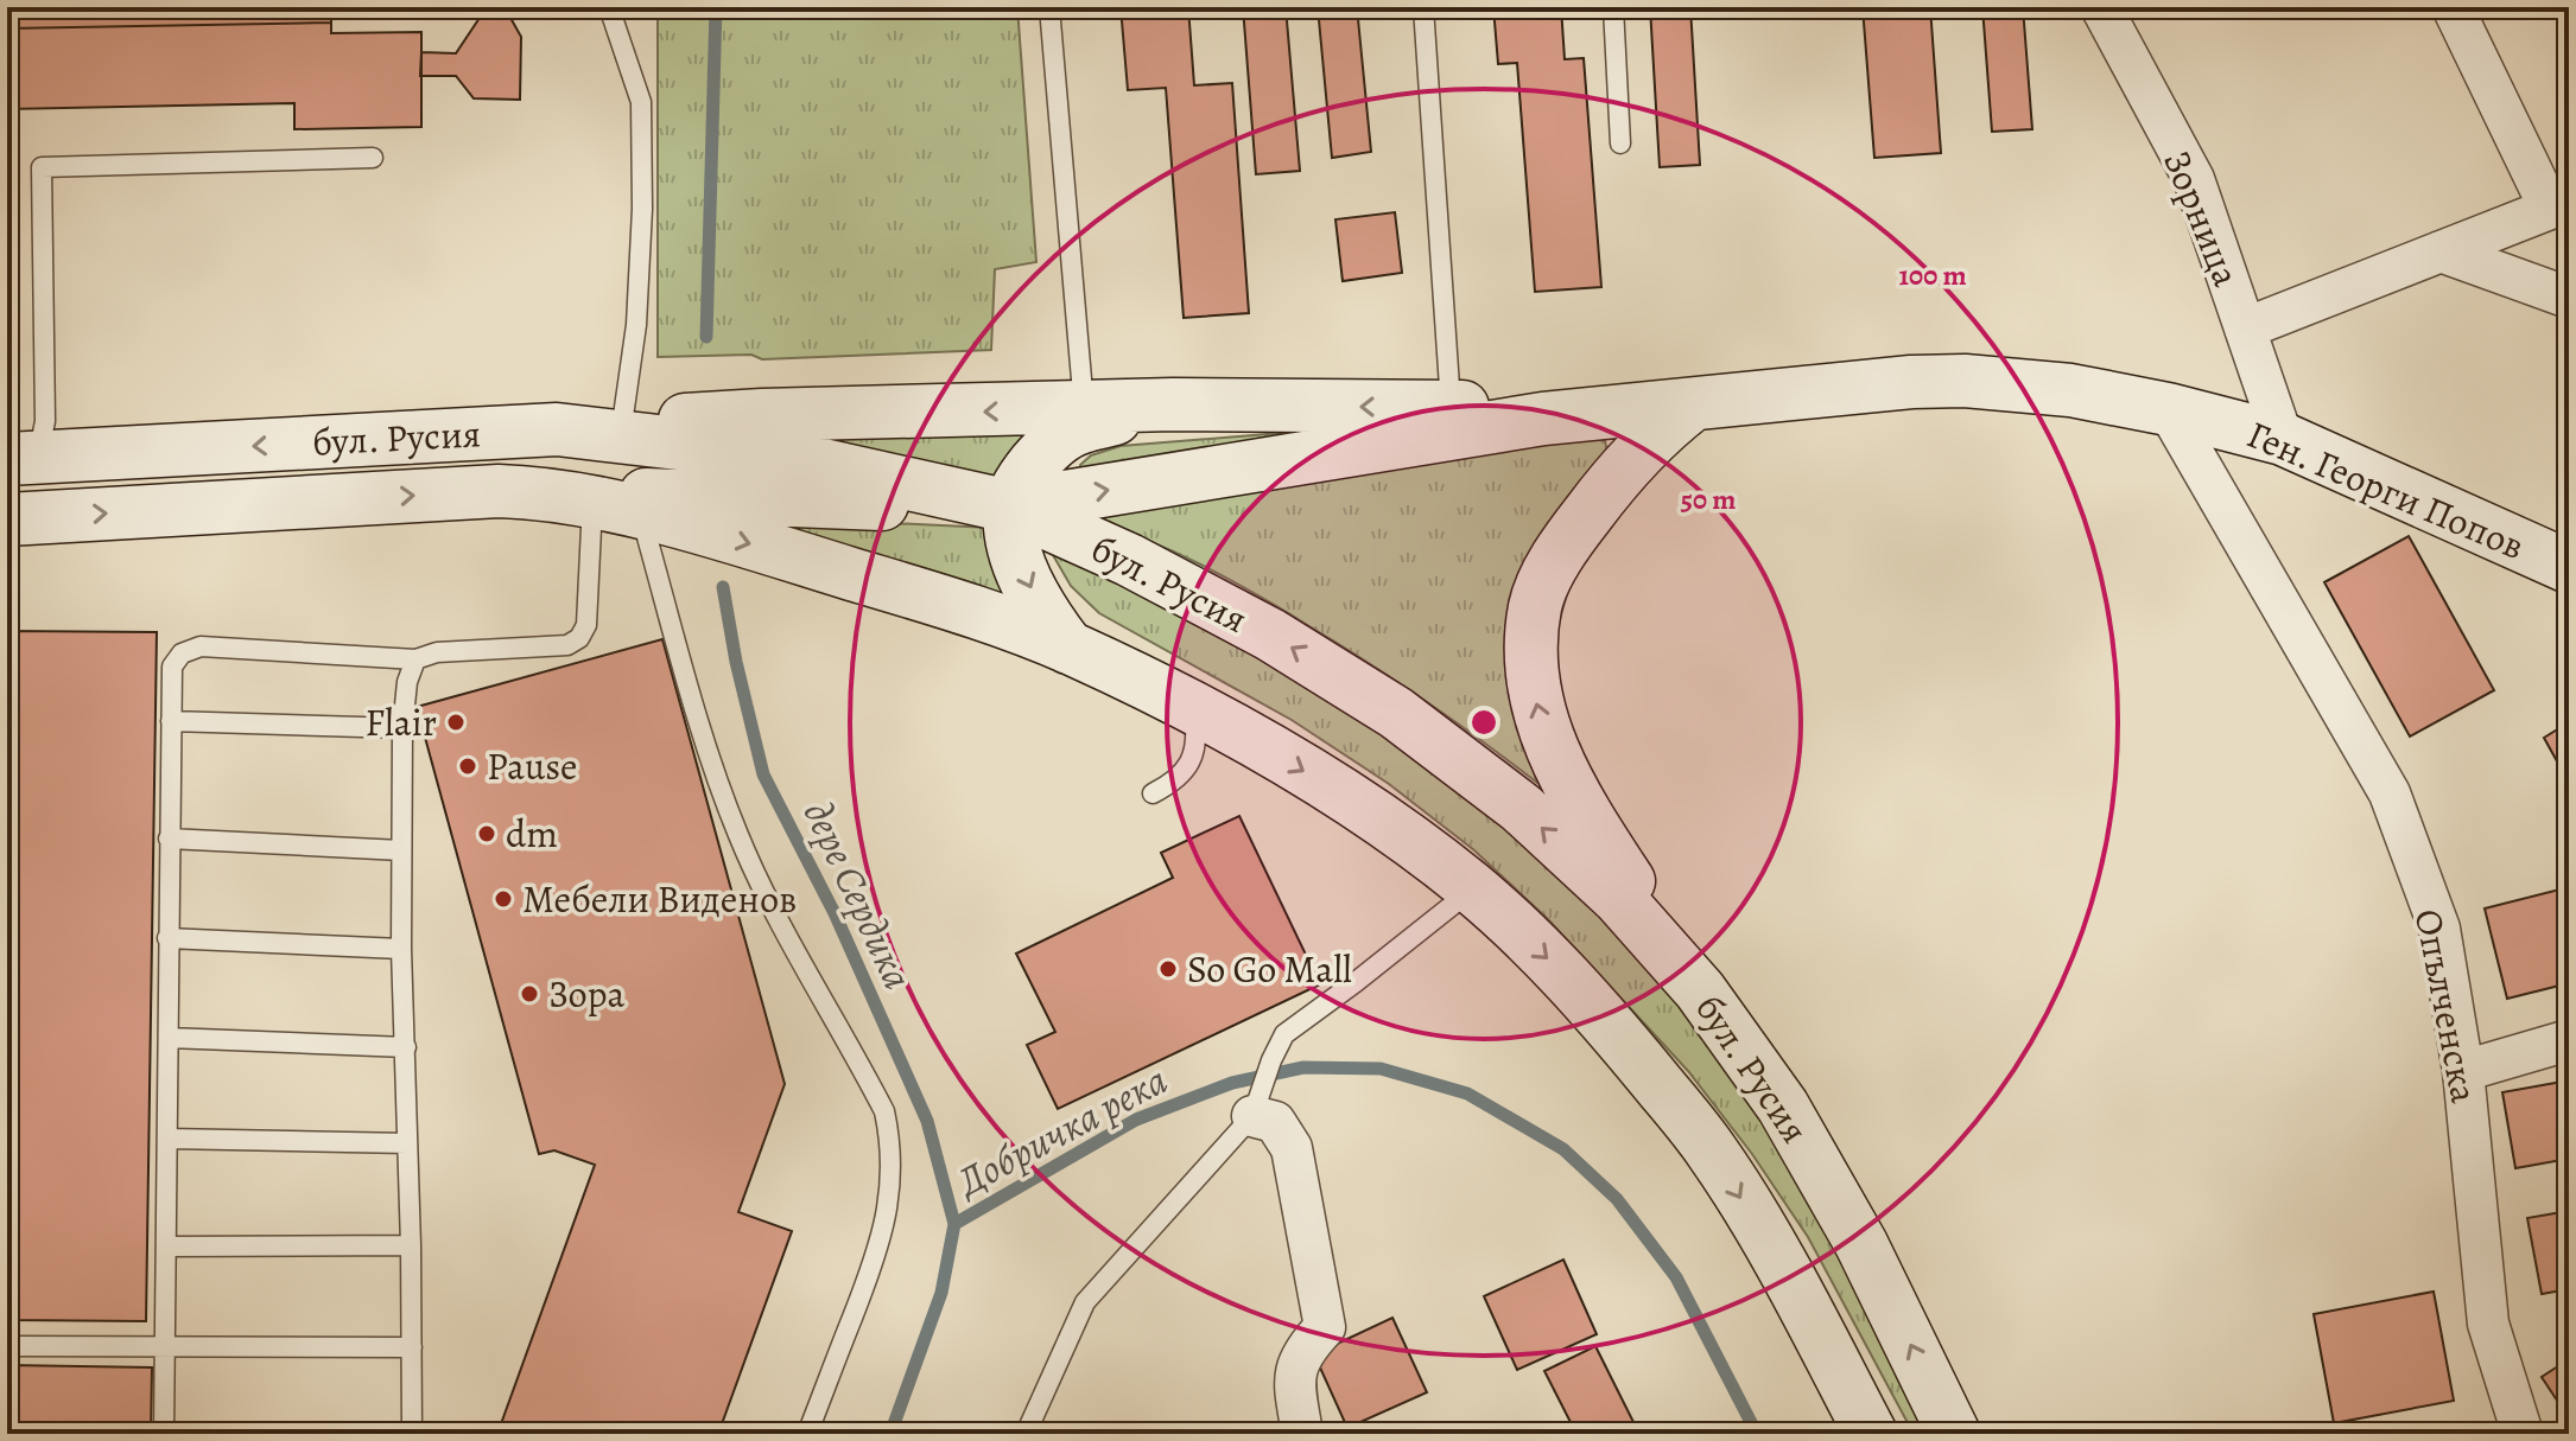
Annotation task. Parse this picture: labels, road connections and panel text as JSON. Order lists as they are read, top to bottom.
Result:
{
  "streets": {
    "main road": ["бул. Русия", "Ген. Георги Попов"],
    "street": ["Зорница", "Опълченска"]
  },
  "crossings": [
    ["Зорница", "Ген. Георги Попов"],
    ["Ген. Георги Попов", "Опълченска"]
  ],
  "water": ["дере Сердика", "Добричка река"],
  "places": [
    "Flair",
    "Pause",
    "dm",
    "Мебели Виденов",
    "So Go Mall",
    "Зора"
  ],
  "rings": ["100 m", "50 m"]
}
